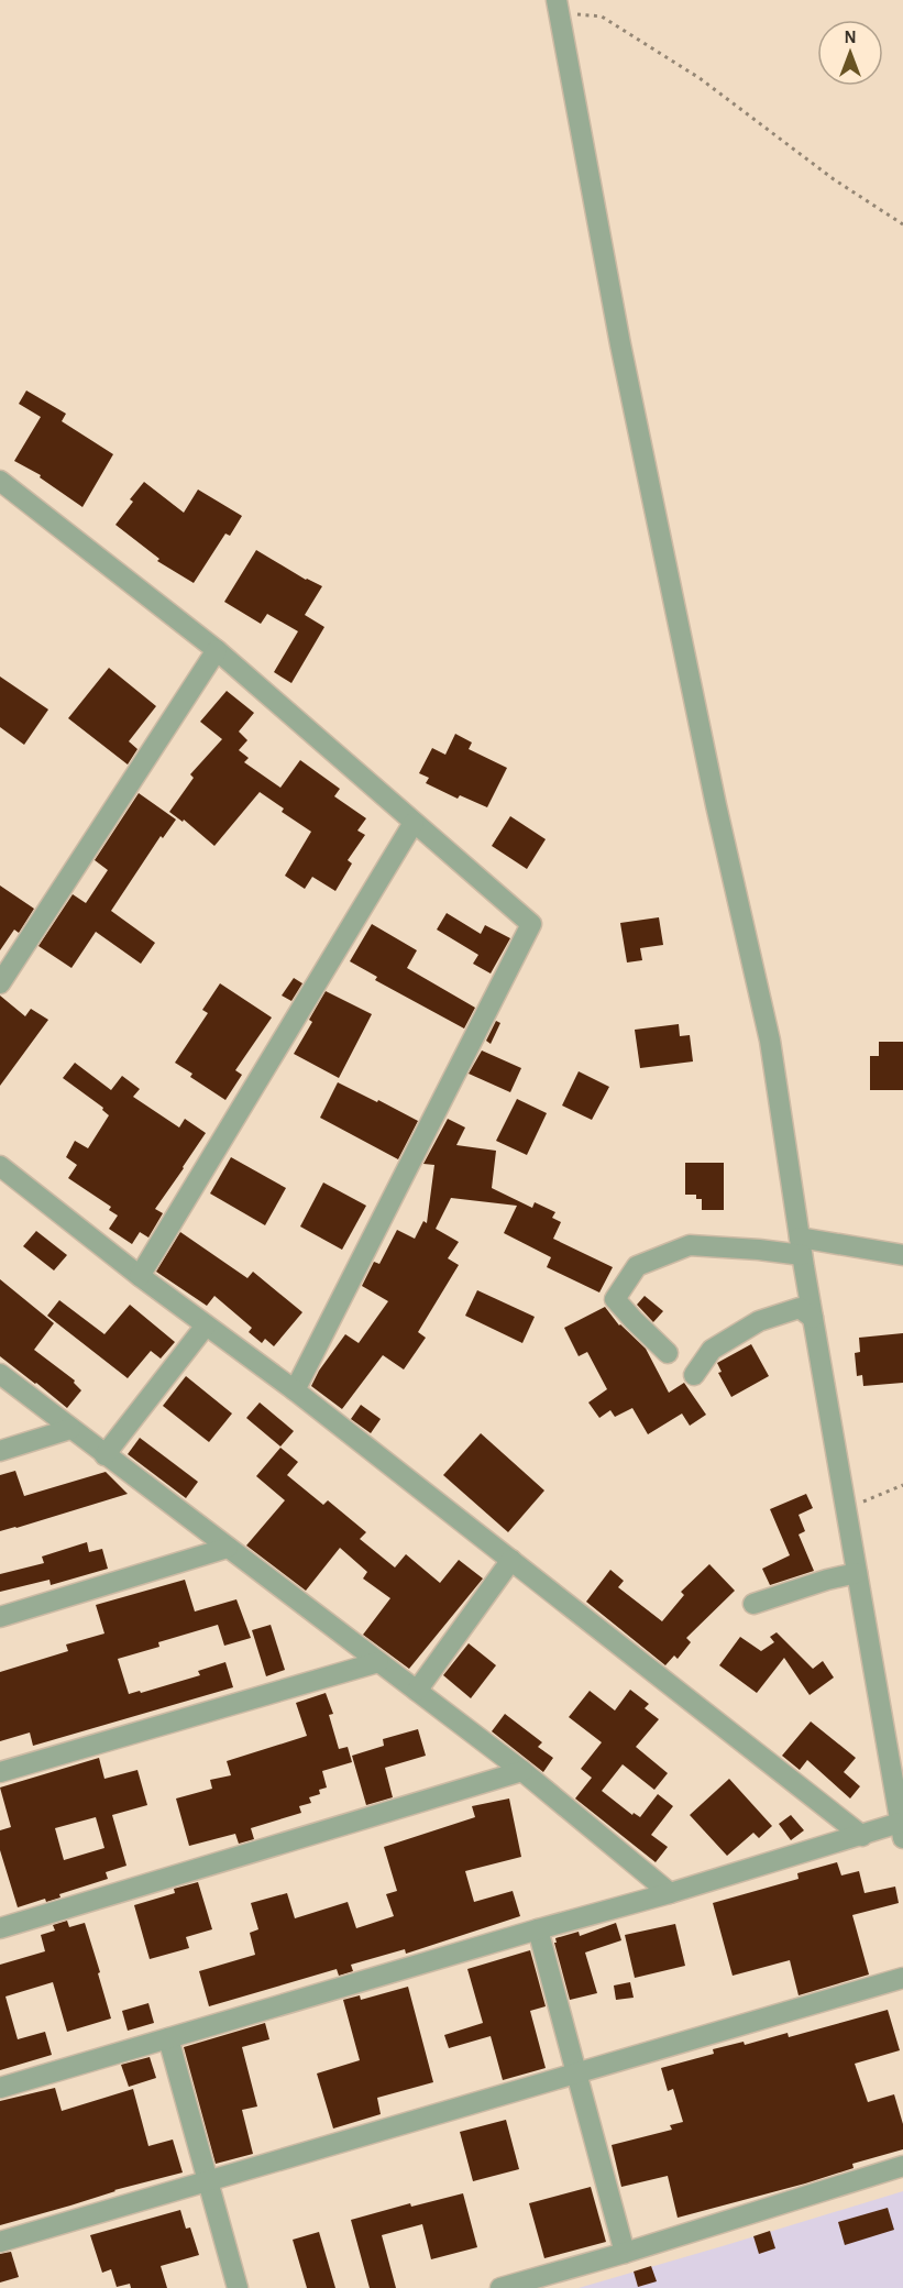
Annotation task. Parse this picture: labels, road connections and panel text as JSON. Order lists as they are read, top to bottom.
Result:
{
  "north": "top"
}
